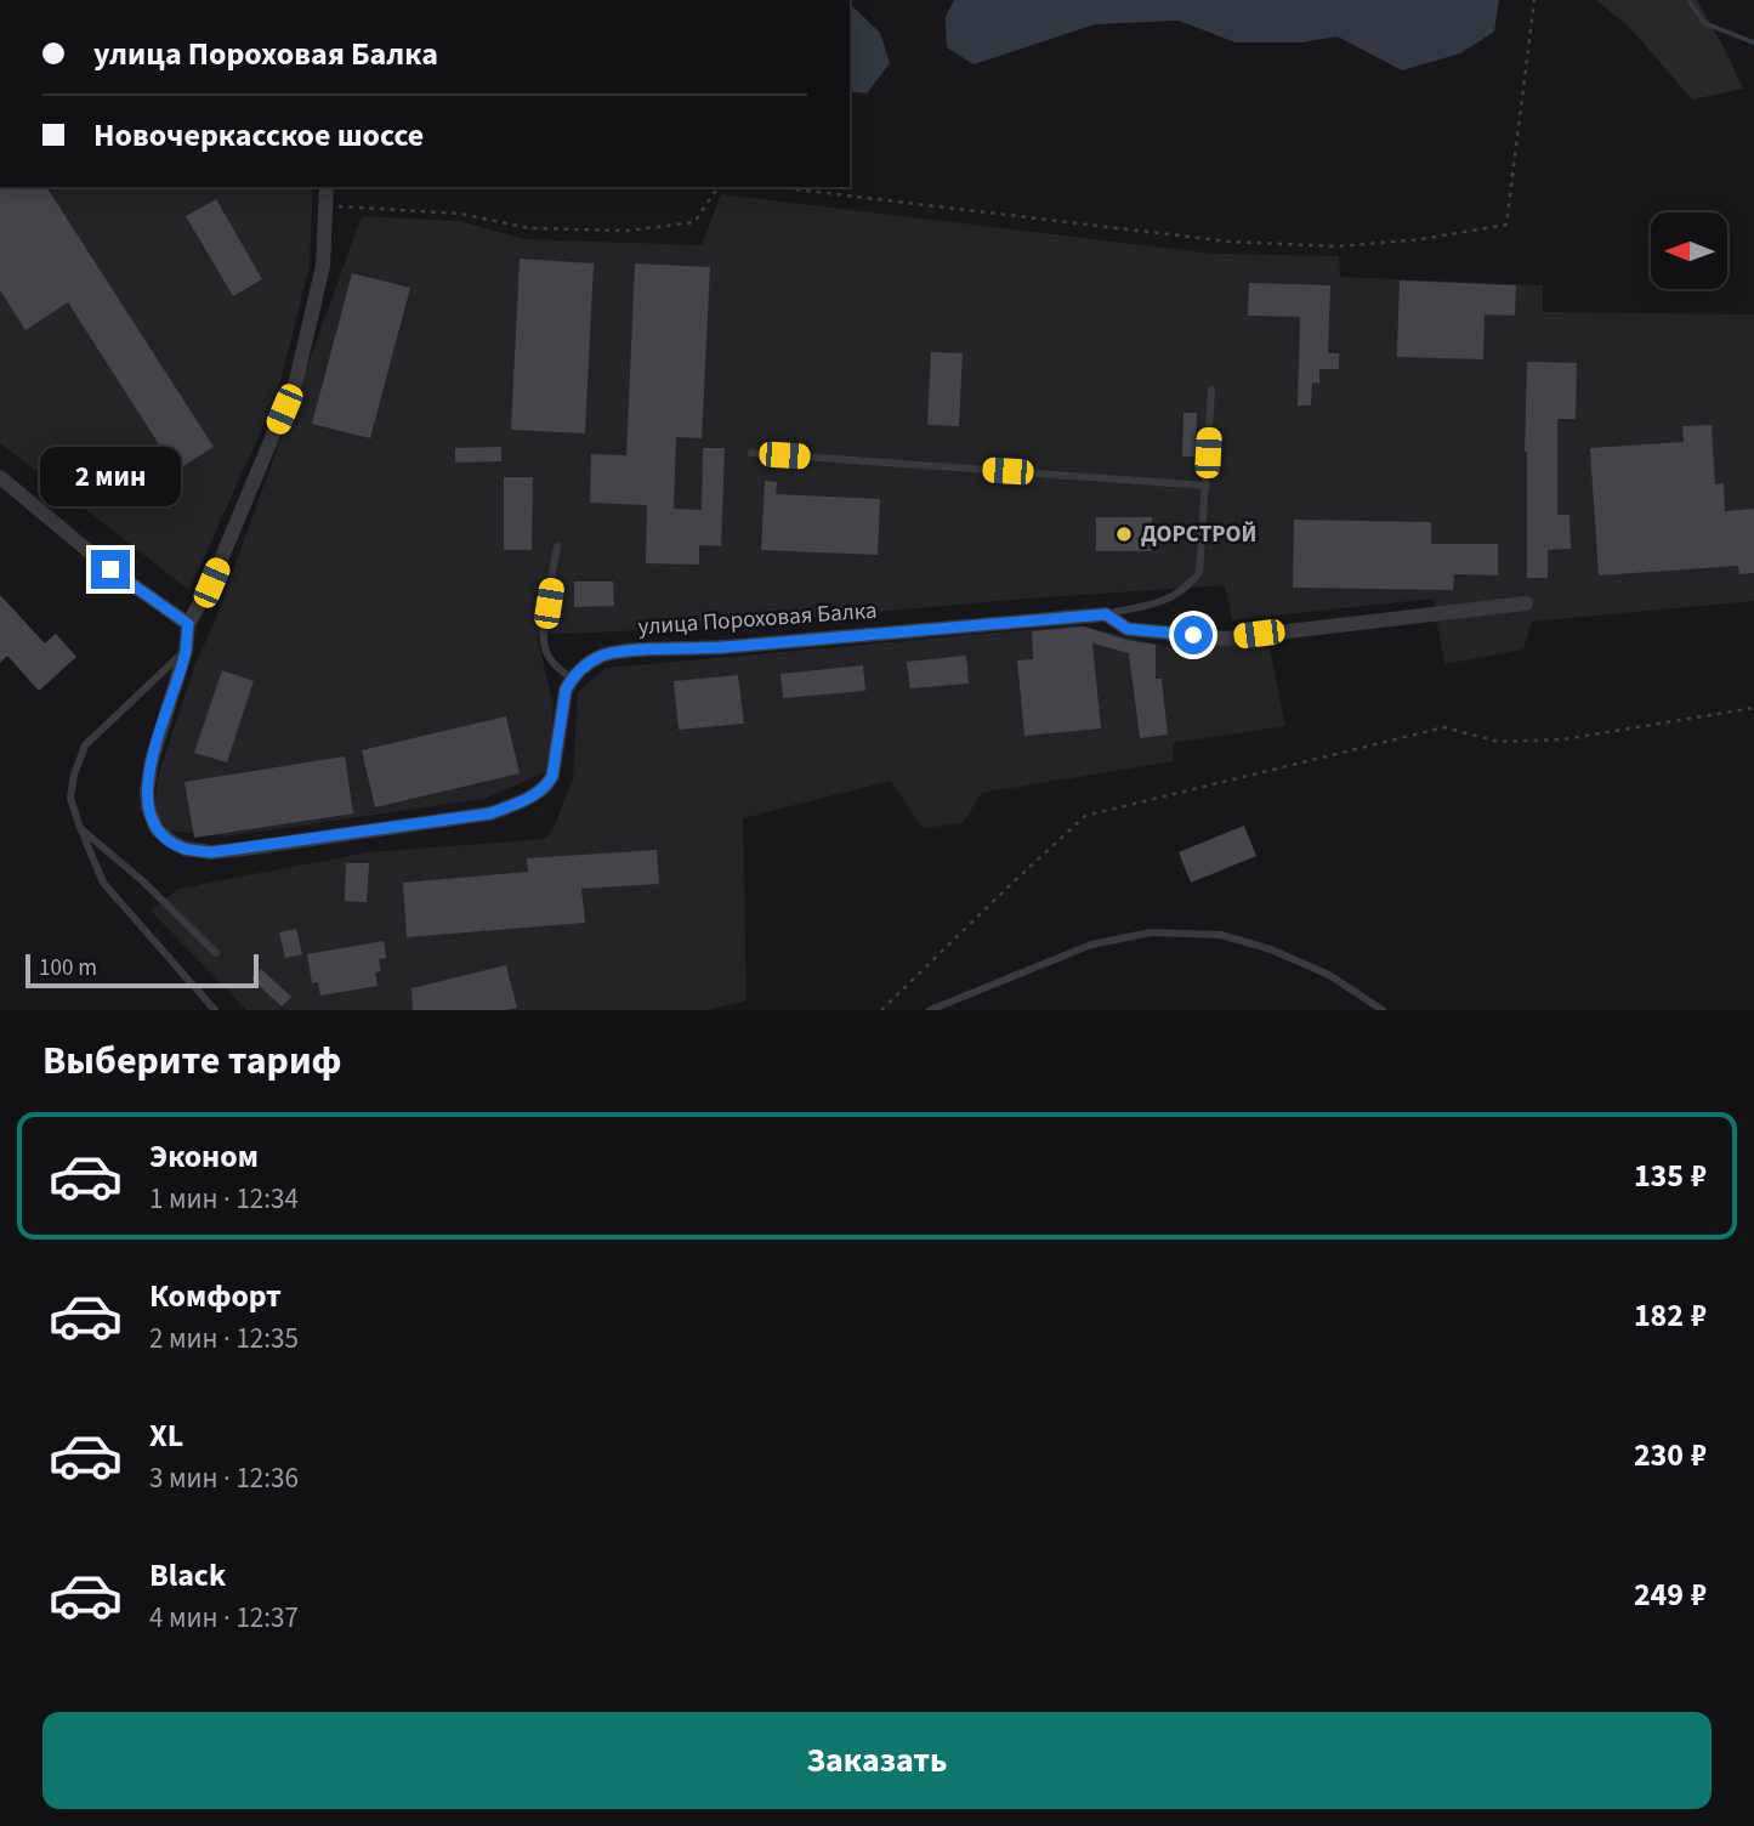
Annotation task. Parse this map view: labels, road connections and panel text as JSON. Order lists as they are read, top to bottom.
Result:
{
  "streets": {
    "street": ["улица Пороховая Балка"]
  },
  "places": ["ДОРСТРОЙ"],
  "scale_bar": "100 m",
  "north": "left",
  "page": {
    "banner": ["улица Пороховая Балка", "Новочеркасское шоссе"],
    "bubble": "2 мин",
    "scale": "100 m",
    "heading": "Выберите тариф",
    "list": [
      {
        "name": "Эконом",
        "note": "1 мин · 12:34",
        "value": "135 ₽"
      },
      {
        "name": "Комфорт",
        "note": "2 мин · 12:35",
        "value": "182 ₽"
      },
      {
        "name": "XL",
        "note": "3 мин · 12:36",
        "value": "230 ₽"
      },
      {
        "name": "Black",
        "note": "4 мин · 12:37",
        "value": "249 ₽"
      }
    ],
    "buttons": "Заказать"
  }
}
